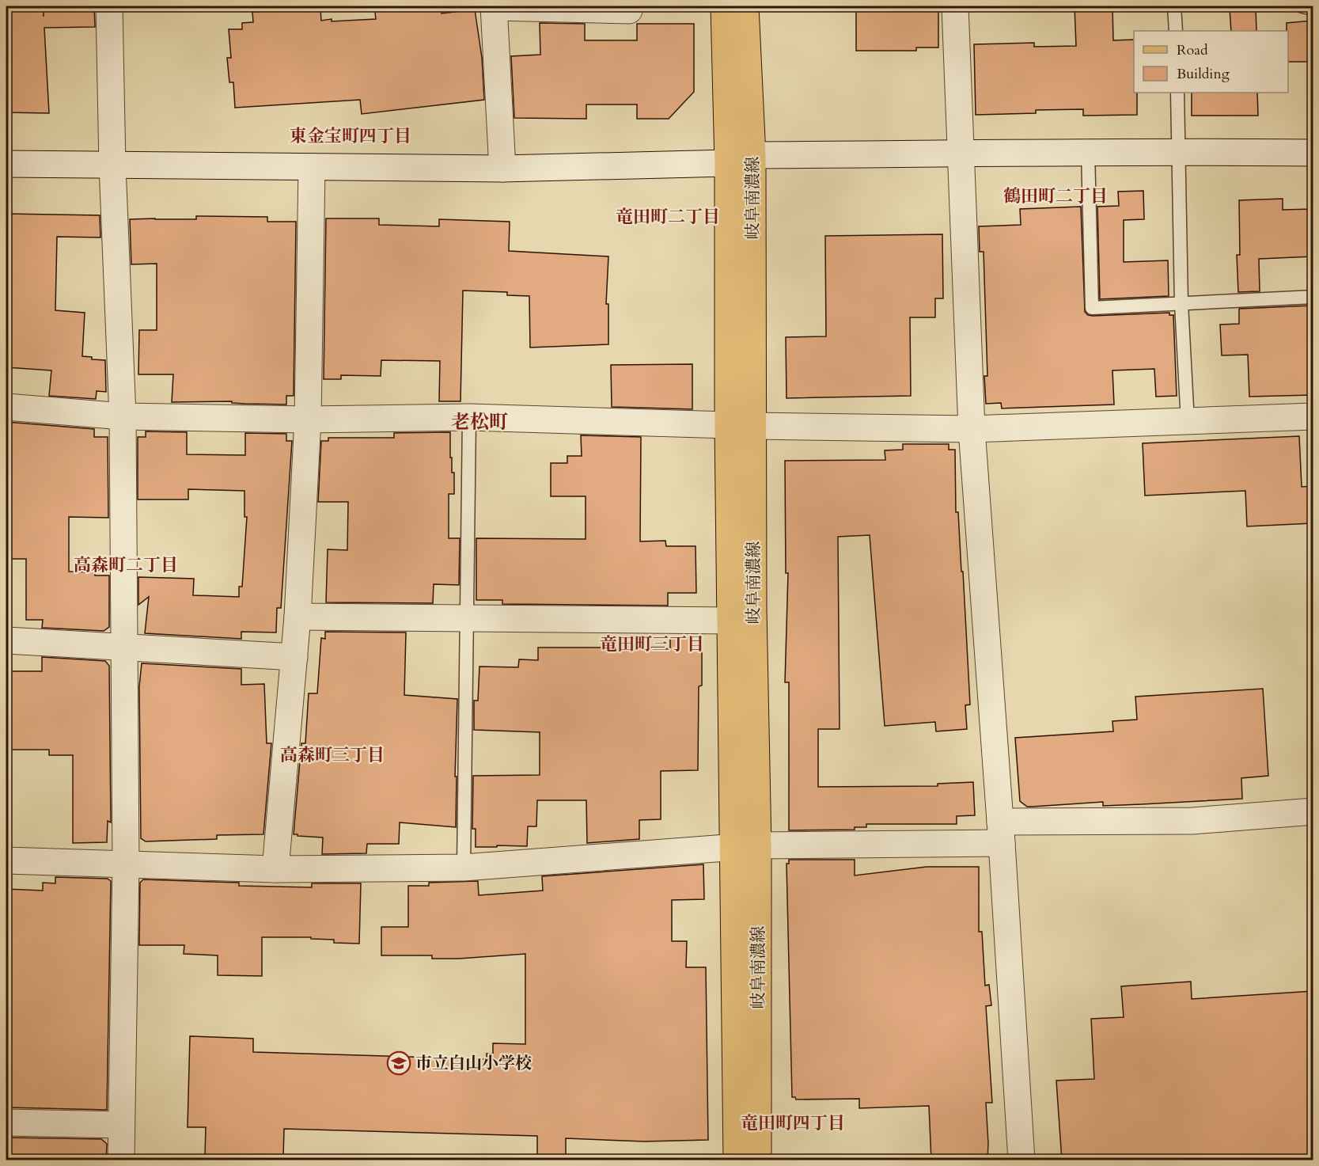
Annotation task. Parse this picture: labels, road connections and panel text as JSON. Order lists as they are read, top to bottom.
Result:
{
  "streets": {
    "main road": ["岐阜南濃線"]
  },
  "districts": [
    "東金宝町四丁目",
    "鶴田町二丁目",
    "竜田町二丁目",
    "老松町",
    "高森町二丁目",
    "竜田町三丁目",
    "高森町三丁目",
    "竜田町四丁目"
  ],
  "places": {
    "school or university": ["市立白山小学校"]
  },
  "legend": ["Road", "Building"]
}
